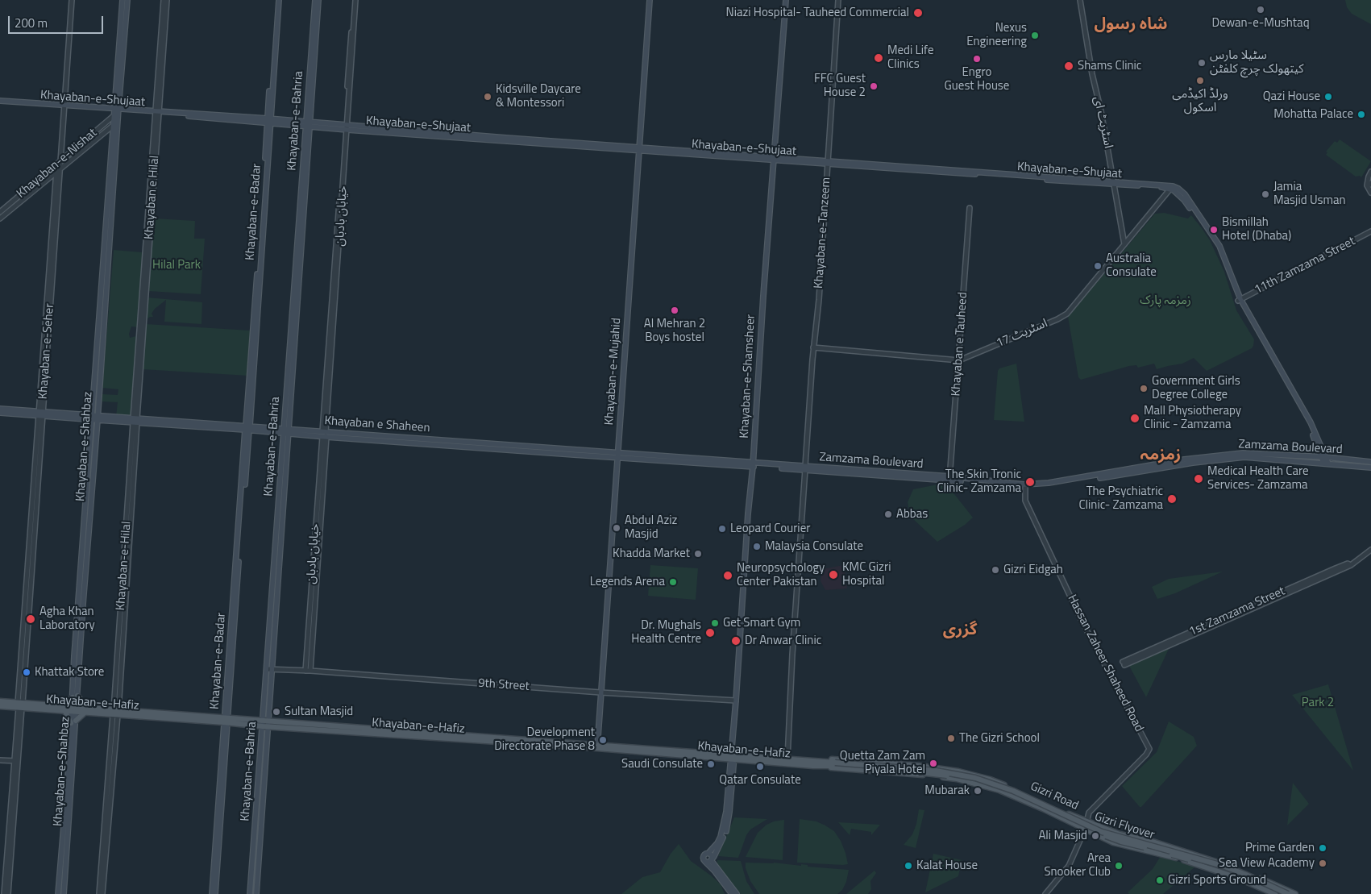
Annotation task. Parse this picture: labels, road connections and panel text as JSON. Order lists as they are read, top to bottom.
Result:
{
  "streets": {
    "main road": [
      "Khayaban-e-Shujaat",
      "Khayaban-e-Bahria",
      "Khayaban-e-Badar",
      "Khayaban-e-Mujahid",
      "Khayaban-e-Shamsheer",
      "Khayaban e Shaheen",
      "Khayaban-e-Shahbaz",
      "Zamzama Boulevard",
      "Khayaban-e-Hafiz",
      "Gizri Road",
      "Gizri Flyover"
    ],
    "street": [
      "اسٹریٹ ای",
      "Khayaban-e-Nishat",
      "Khayaban e Hilal",
      "خیابان بادبان",
      "Khayaban-e-Tanzeem",
      "11th Zamzama Street",
      "اسٹریٹ 17",
      "Khayaban e Tauheed",
      "Khayaban-e-Seher",
      "Khayaban-e-Hilal",
      "1st Zamzama Street",
      "Hassan Zaheer Shaheed Road",
      "9th Street"
    ]
  },
  "crossings": [
    ["Khayaban-e-Shujaat", "Khayaban-e-Bahria"],
    ["Khayaban-e-Shujaat", "اسٹریٹ ای"],
    ["Khayaban-e-Shujaat", "Khayaban-e-Nishat"],
    ["Khayaban-e-Shujaat", "Khayaban e Hilal"],
    ["Khayaban-e-Shujaat", "Khayaban-e-Badar"],
    ["Khayaban-e-Shujaat", "خیابان بادبان"],
    ["Khayaban-e-Shujaat", "Khayaban-e-Tanzeem"],
    ["Khayaban-e-Shujaat", "اسٹریٹ 17"],
    ["Khayaban-e-Shujaat", "Khayaban-e-Seher"],
    ["Khayaban-e-Shujaat", "Khayaban-e-Mujahid"],
    ["Khayaban-e-Shujaat", "Khayaban-e-Shamsheer"],
    ["Khayaban-e-Shujaat", "Khayaban-e-Shahbaz"],
    ["Khayaban-e-Bahria", "Khayaban e Shaheen"],
    ["Khayaban-e-Bahria", "9th Street"],
    ["Khayaban-e-Bahria", "Khayaban-e-Hafiz"],
    ["اسٹریٹ ای", "اسٹریٹ 17"],
    ["Khayaban-e-Nishat", "Khayaban-e-Seher"],
    ["Khayaban-e-Nishat", "Khayaban-e-Shahbaz"],
    ["Khayaban e Hilal", "Khayaban e Shaheen"],
    ["Khayaban e Hilal", "Khayaban-e-Hilal"],
    ["Khayaban-e-Badar", "Khayaban e Shaheen"],
    ["Khayaban-e-Badar", "Khayaban-e-Hafiz"],
    ["خیابان بادبان", "Khayaban e Shaheen"],
    ["خیابان بادبان", "9th Street"],
    ["Khayaban-e-Tanzeem", "اسٹریٹ 17"],
    ["Khayaban-e-Tanzeem", "Zamzama Boulevard"],
    ["اسٹریٹ 17", "Khayaban e Tauheed"],
    ["Khayaban e Tauheed", "Zamzama Boulevard"],
    ["Khayaban-e-Seher", "Khayaban e Shaheen"],
    ["Khayaban-e-Seher", "Khayaban-e-Hafiz"],
    ["Khayaban-e-Mujahid", "Khayaban e Shaheen"],
    ["Khayaban-e-Mujahid", "9th Street"],
    ["Khayaban-e-Mujahid", "Khayaban-e-Hafiz"],
    ["Khayaban-e-Shamsheer", "Khayaban e Shaheen"],
    ["Khayaban-e-Shamsheer", "Zamzama Boulevard"],
    ["Khayaban-e-Shamsheer", "9th Street"],
    ["Khayaban-e-Shamsheer", "Khayaban-e-Hafiz"],
    ["Khayaban e Shaheen", "Khayaban-e-Shahbaz"],
    ["Khayaban e Shaheen", "Zamzama Boulevard"],
    ["Khayaban e Shaheen", "Khayaban-e-Hilal"],
    ["Khayaban-e-Shahbaz", "Khayaban-e-Hafiz"],
    ["Zamzama Boulevard", "Hassan Zaheer Shaheed Road"],
    ["Khayaban-e-Hilal", "Khayaban-e-Hafiz"],
    ["Hassan Zaheer Shaheed Road", "Gizri Road"],
    ["Khayaban-e-Hafiz", "Gizri Road"],
    ["Khayaban-e-Hafiz", "Gizri Flyover"]
  ],
  "districts": ["شاہ رسول", "زمزمہ", "گزری"],
  "parks": ["Hilal Park", "زمزمہ پارک", "Park 2"],
  "places": [
    "Dewan-e-Mushtaq",
    "Niazi Hospital- Tauheed Commercial",
    "Nexus Engineering",
    "Medi Life Clinics",
    "Engro Guest House",
    "سٹیلا مارس کیتھولک چرچ کلفٹن",
    "Shams Clinic",
    "ورلڈ اکیڈمی اسکول",
    "FFC Guest House 2",
    "Kidsville Daycare & Montessori",
    "Qazi House",
    "Mohatta Palace",
    "Jamia Masjid Usman",
    "Bismillah Hotel (Dhaba)",
    "Australia Consulate",
    "Al Mehran 2 Boys hostel",
    "Government Girls Degree College",
    "Mall Physiotherapy Clinic - Zamzama",
    "Medical Health Care Services- Zamzama",
    "The Skin Tronic Clinic- Zamzama",
    "The Psychiatric Clinic- Zamzama",
    "Abbas",
    "Abdul Aziz Masjid",
    "Leopard Courier",
    "Malaysia Consulate",
    "Khadda Market",
    "Gizri Eidgah",
    "KMC Gizri Hospital",
    "Neuropsychology Center Pakistan",
    "Legends Arena",
    "Agha Khan Laboratory",
    "Get Smart Gym",
    "Dr. Mughals Health Centre",
    "Dr Anwar Clinic",
    "Khattak Store",
    "Sultan Masjid",
    "The Gizri School",
    "Development Directorate Phase 8",
    "Quetta Zam Zam Piyala Hotel",
    "Saudi Consulate",
    "Qatar Consulate",
    "Mubarak",
    "Ali Masjid",
    "Prime Garden",
    "Sea View Academy",
    "Kalat House",
    "Area Snooker Club",
    "Gizri Sports Ground"
  ],
  "scale_bar": "200 m"
}
